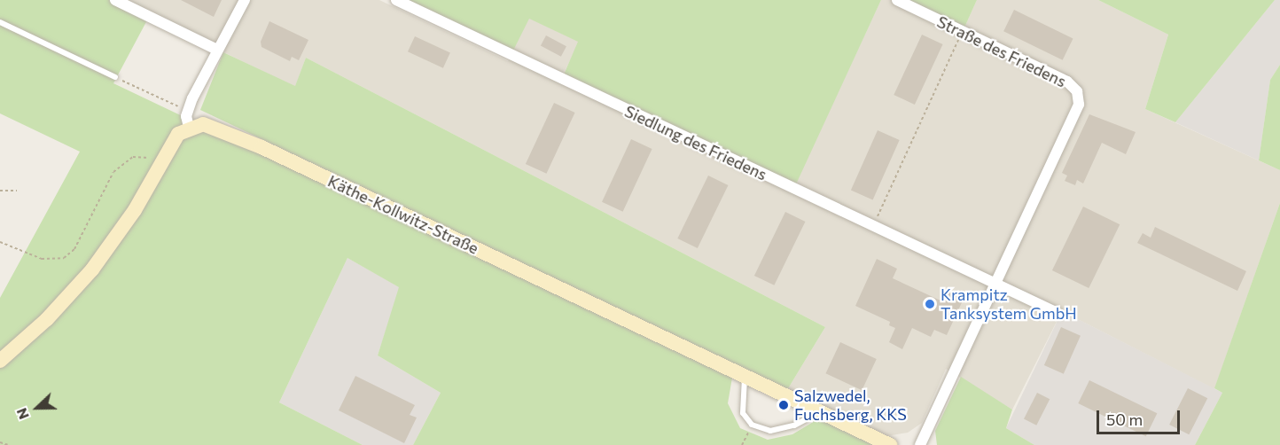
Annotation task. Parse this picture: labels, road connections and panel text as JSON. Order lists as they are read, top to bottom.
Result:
{
  "streets": {
    "main road": ["Käthe-Kollwitz-Straße"],
    "street": ["Straße des Friedens", "Siedlung des Friedens"]
  },
  "crossings": [
    ["Straße des Friedens", "Siedlung des Friedens"]
  ],
  "places": ["Krampitz Tanksystem GmbH", "Salzwedel, Fuchsberg, KKS"],
  "scale_bar": "50 m",
  "north": "left"
}
